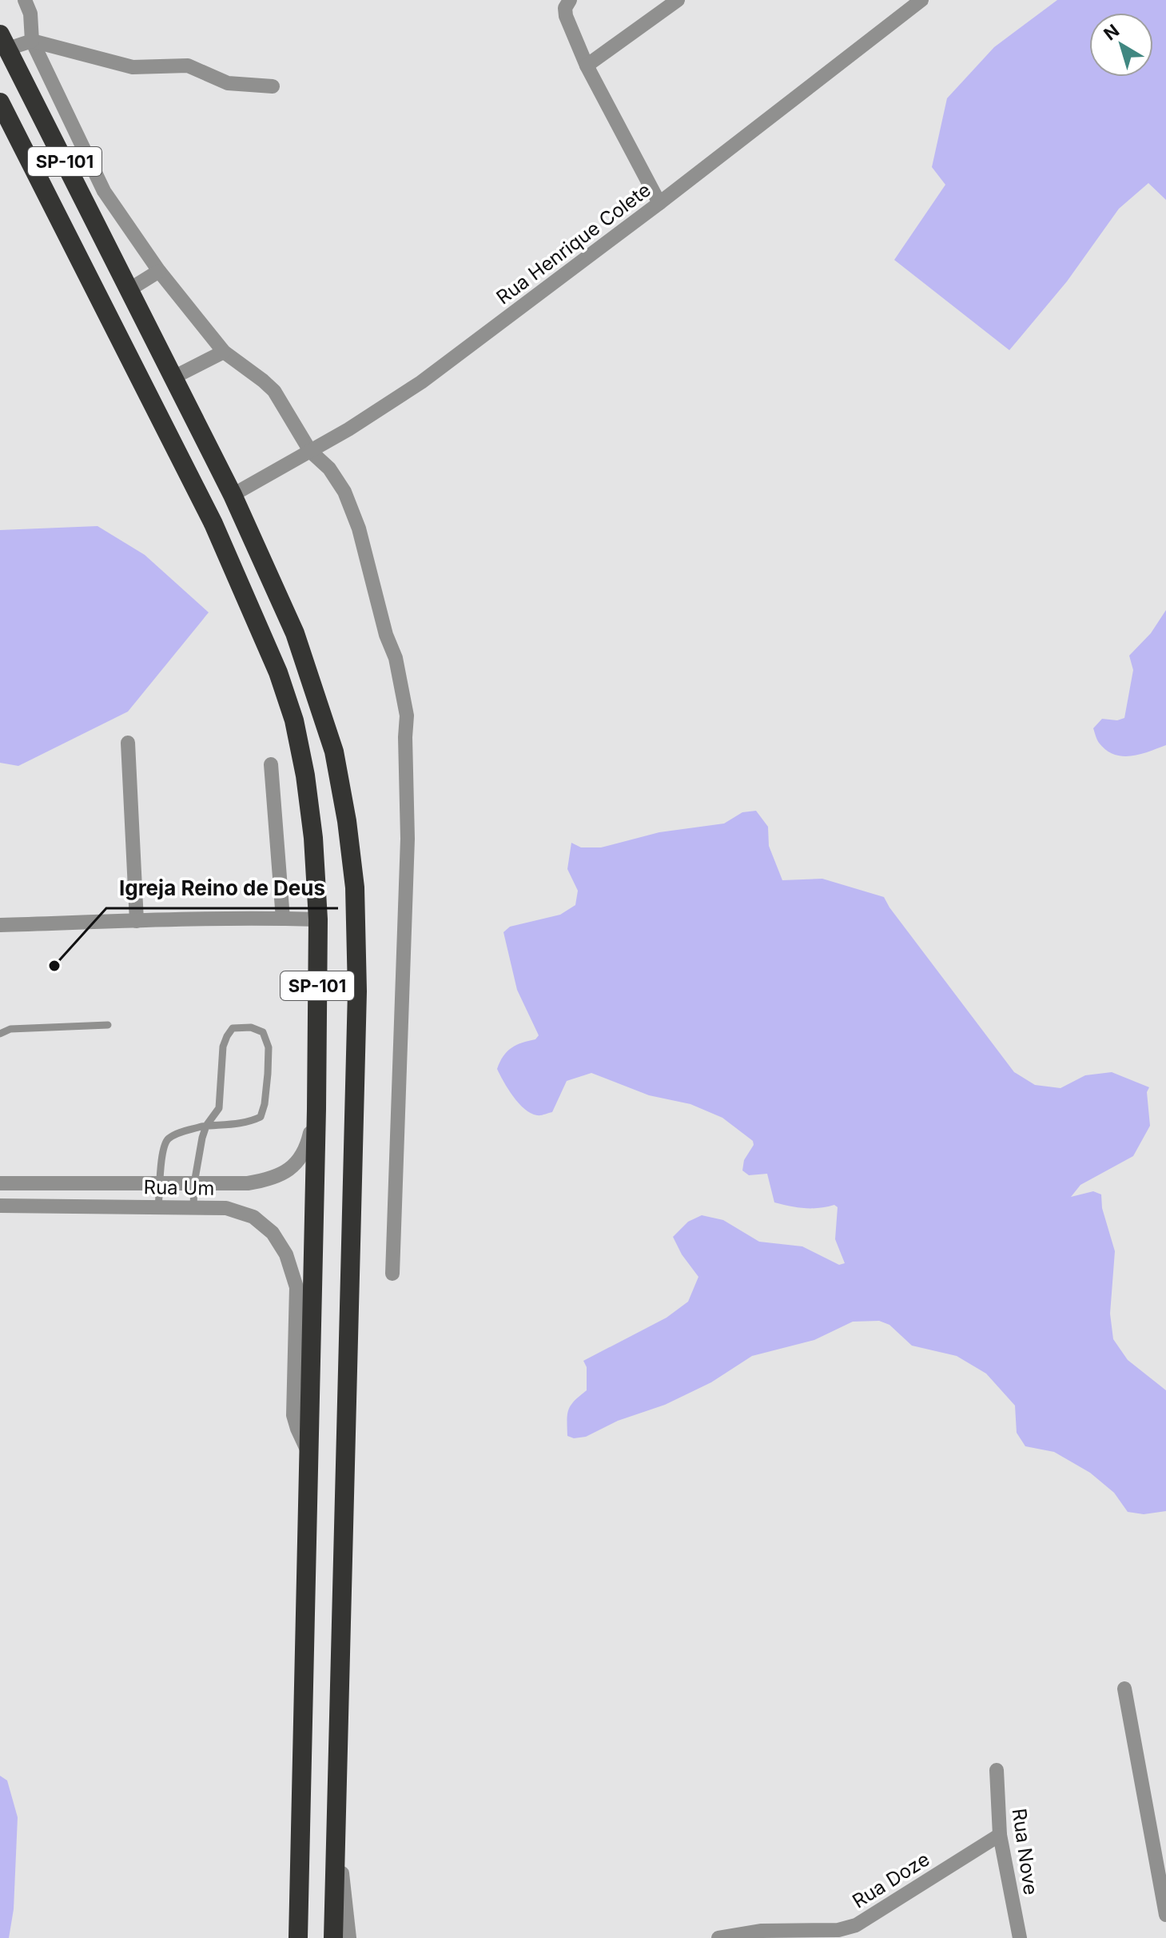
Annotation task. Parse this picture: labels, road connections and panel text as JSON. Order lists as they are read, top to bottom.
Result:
{
  "streets": {
    "highway": ["SP-101"],
    "street": [
      "Rua Henrique Colete",
      "Rua Um",
      "Rua Nove",
      "Rua Doze"
    ]
  },
  "crossings": [
    ["SP-101", "Rua Henrique Colete"],
    ["SP-101", "Rua Um"],
    ["Rua Nove", "Rua Doze"]
  ],
  "places": ["Igreja Reino de Deus"],
  "north": "top left"
}
